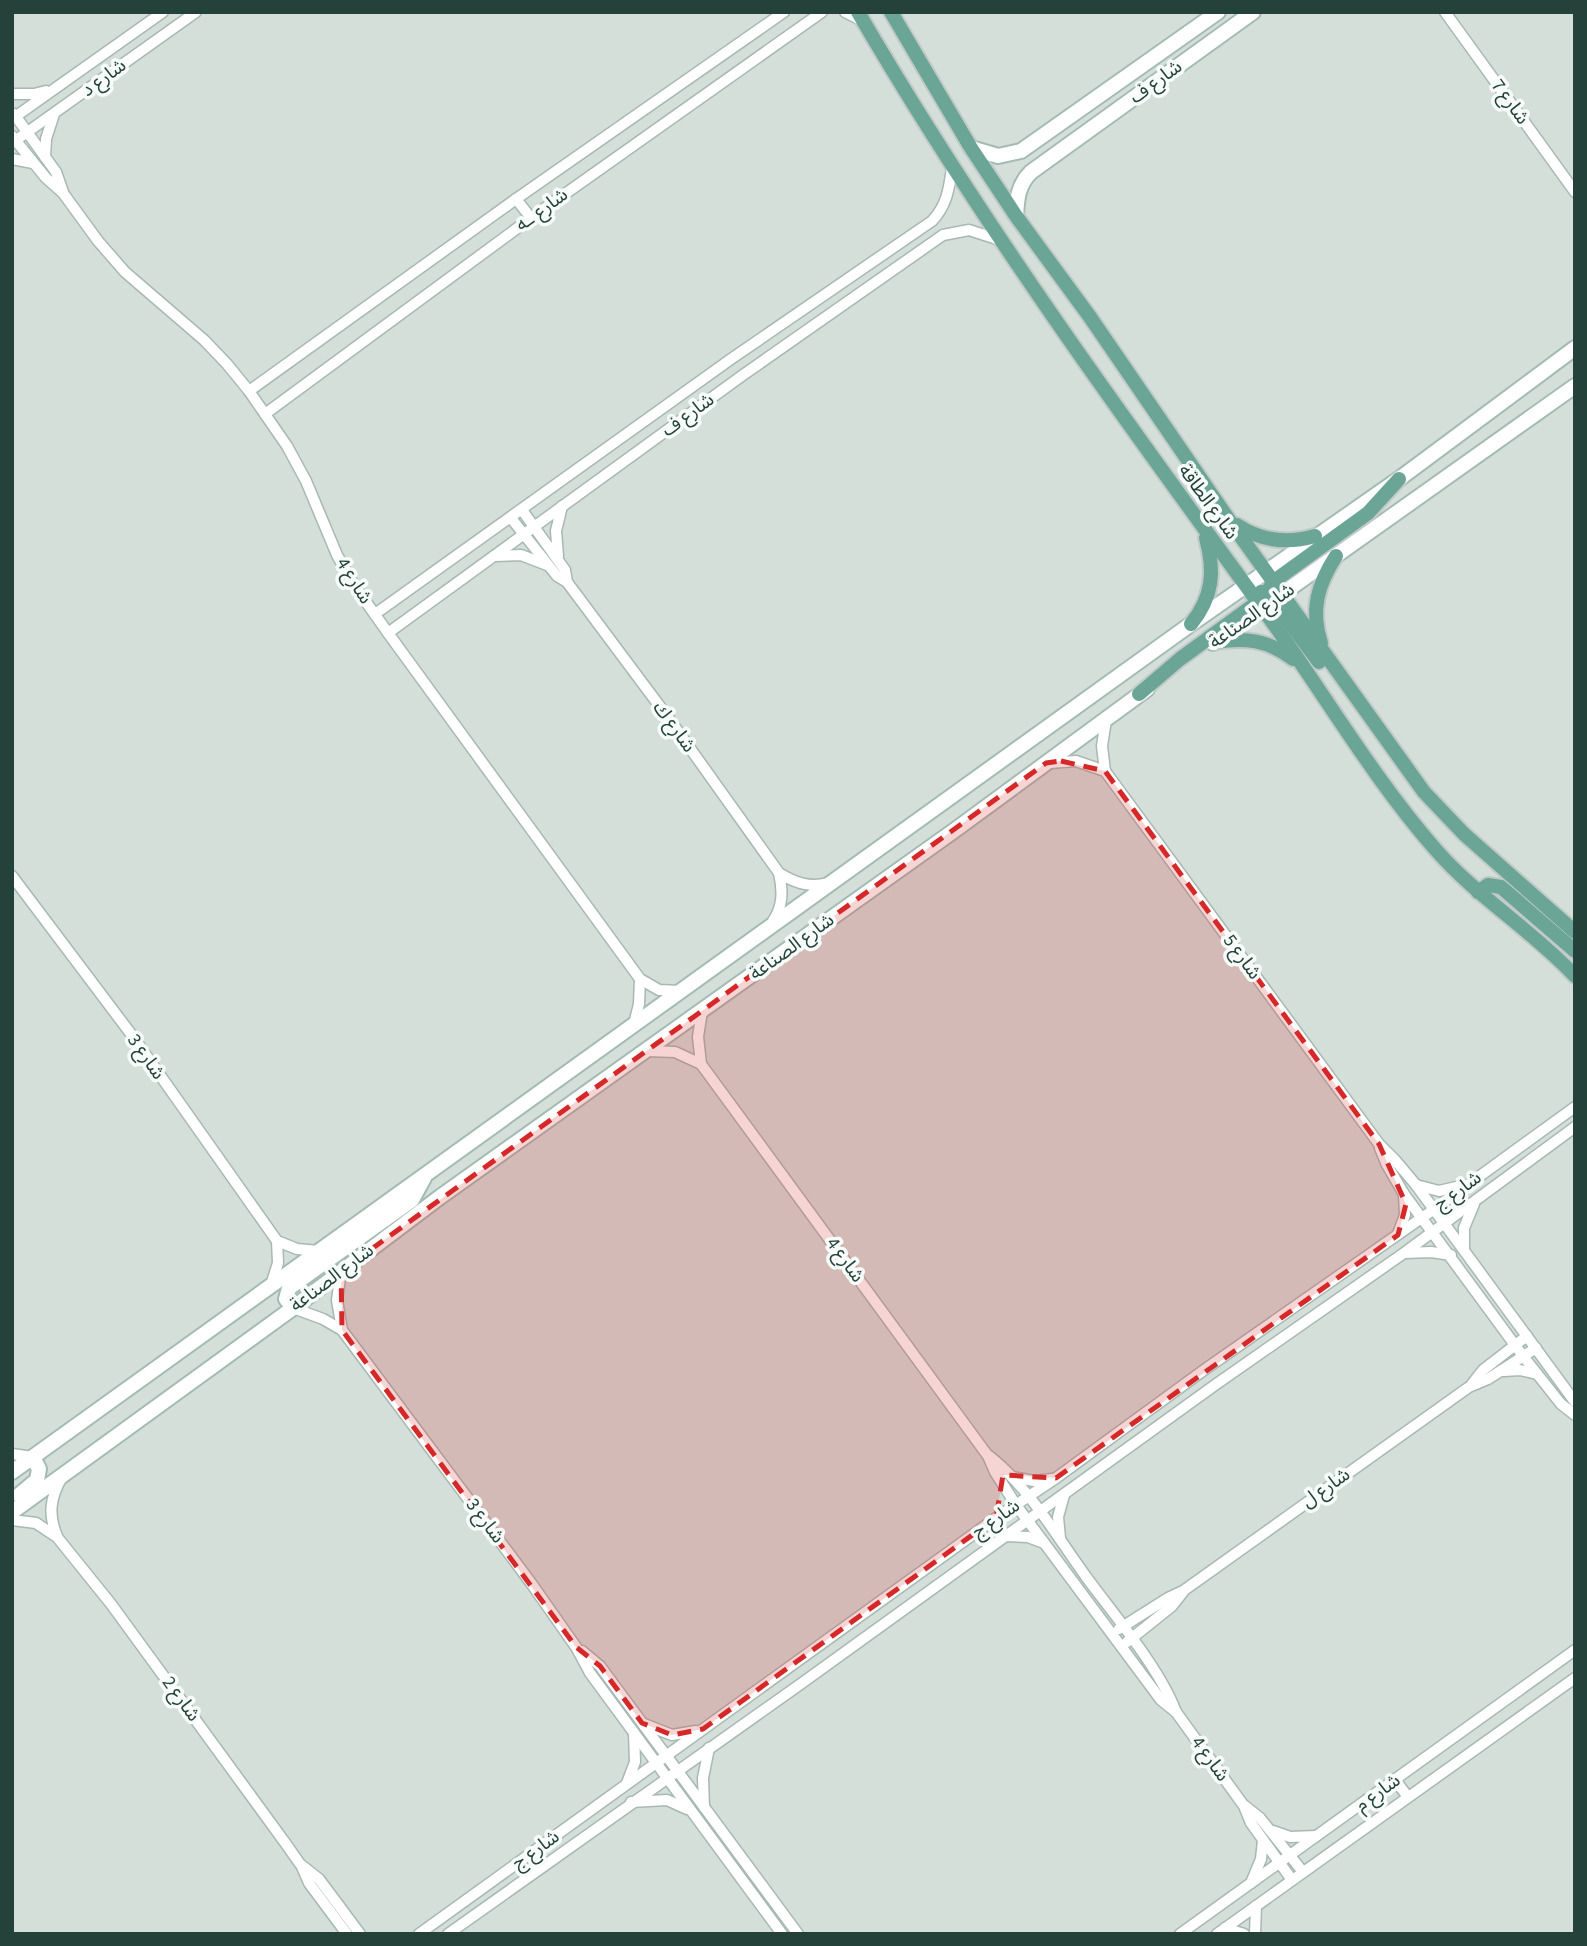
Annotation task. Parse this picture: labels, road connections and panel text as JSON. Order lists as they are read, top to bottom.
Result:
{
  "streets": {
    "main road": ["شارع الطاقة"],
    "street": [
      "شارع د",
      "شارع ف",
      "شارع 7",
      "شارع ـه",
      "شارع 4",
      "شارع الصناعة",
      "شارع ك",
      "شارع 5",
      "شارع 3",
      "شارع ج",
      "شارع ل",
      "شارع 2",
      "شارع م"
    ]
  },
  "crossings": [
    ["شارع د", "شارع 4"],
    ["شارع ف", "شارع الطاقة"],
    ["شارع ف", "شارع 4"],
    ["شارع ف", "شارع ك"],
    ["شارع ـه", "شارع 4"],
    ["شارع الطاقة", "شارع الصناعة"],
    ["شارع 4", "شارع ج"],
    ["شارع 4", "شارع ل"],
    ["شارع 4", "شارع م"],
    ["شارع الصناعة", "شارع 3"],
    ["شارع الصناعة", "شارع 2"],
    ["شارع 5", "شارع ج"],
    ["شارع 5", "شارع ل"],
    ["شارع 3", "شارع ج"]
  ]
}
